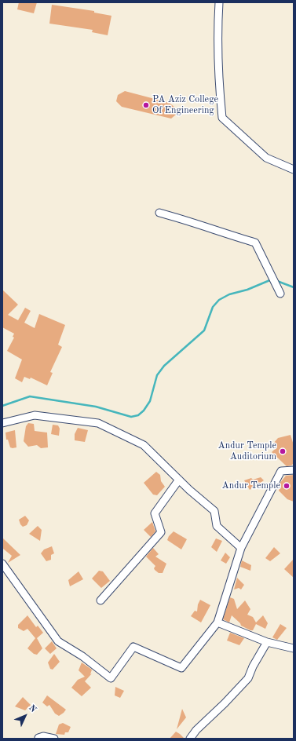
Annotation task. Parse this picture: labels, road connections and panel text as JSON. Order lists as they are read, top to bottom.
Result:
{
  "places": ["PA Aziz College Of Engineering", "Andur Temple Auditorium", "Andur Temple"],
  "north": "top right"
}
